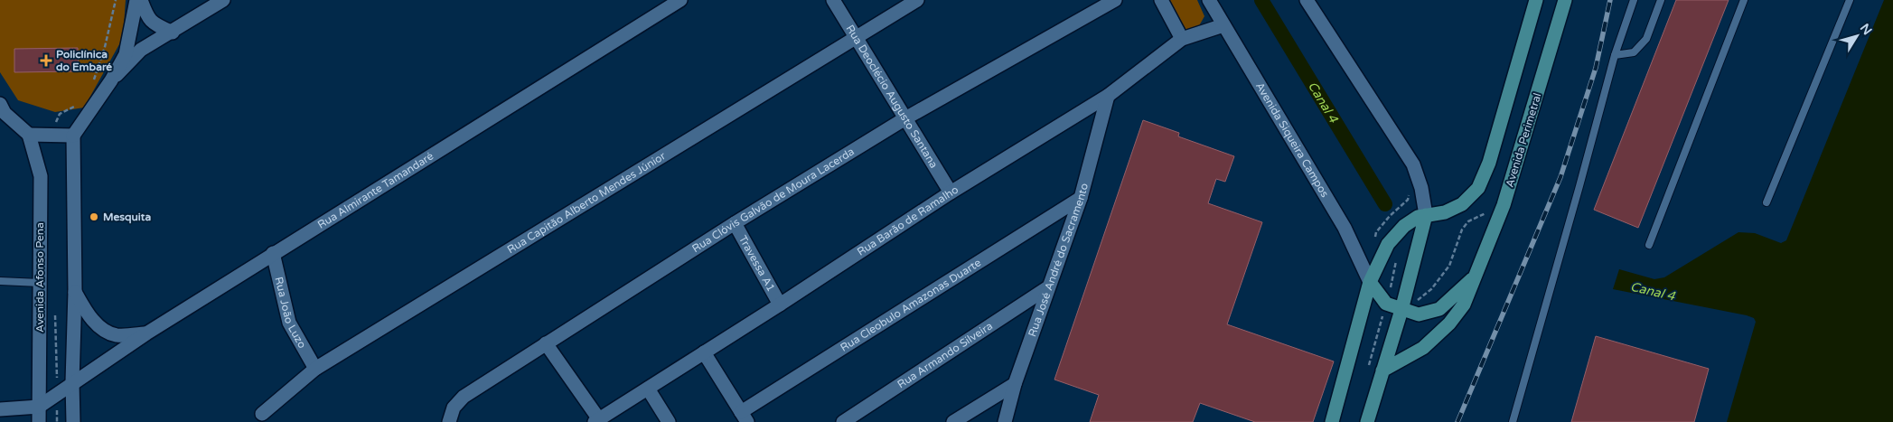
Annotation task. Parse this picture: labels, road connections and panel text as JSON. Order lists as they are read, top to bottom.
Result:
{
  "streets": {
    "main road": ["Avenida Perimetral"],
    "street": [
      "Rua Deoclécio Augusto Santana",
      "Avenida Siqueira Campos",
      "Rua Almirante Tamandaré",
      "Rua Clóvis Galvão de Moura Lacerda",
      "Rua Capitão Alberto Mendes Júnior",
      "Rua Barão de Ramalho",
      "Rua José André do Sacramento",
      "Travessa A1",
      "Avenida Afonso Pena",
      "Rua Cleobulo Amazonas Duarte",
      "Rua João Luzo",
      "Rua Armando Silveira"
    ]
  },
  "crossings": [
    ["Rua Deoclécio Augusto Santana", "Rua Clóvis Galvão de Moura Lacerda"],
    ["Rua Deoclécio Augusto Santana", "Rua Capitão Alberto Mendes Júnior"],
    ["Rua Deoclécio Augusto Santana", "Rua Barão de Ramalho"],
    ["Avenida Siqueira Campos", "Rua Barão de Ramalho"],
    ["Rua Almirante Tamandaré", "Avenida Afonso Pena"],
    ["Rua Almirante Tamandaré", "Rua João Luzo"],
    ["Rua Clóvis Galvão de Moura Lacerda", "Travessa A1"],
    ["Rua Capitão Alberto Mendes Júnior", "Rua João Luzo"],
    ["Rua Barão de Ramalho", "Rua José André do Sacramento"],
    ["Rua Barão de Ramalho", "Travessa A1"],
    ["Rua José André do Sacramento", "Rua Cleobulo Amazonas Duarte"],
    ["Rua José André do Sacramento", "Rua Armando Silveira"]
  ],
  "water": ["Canal 4"],
  "places": {
    "health": ["Policlínica do Embaré"],
    "other": ["Mesquita"]
  },
  "north": "top right"
}
